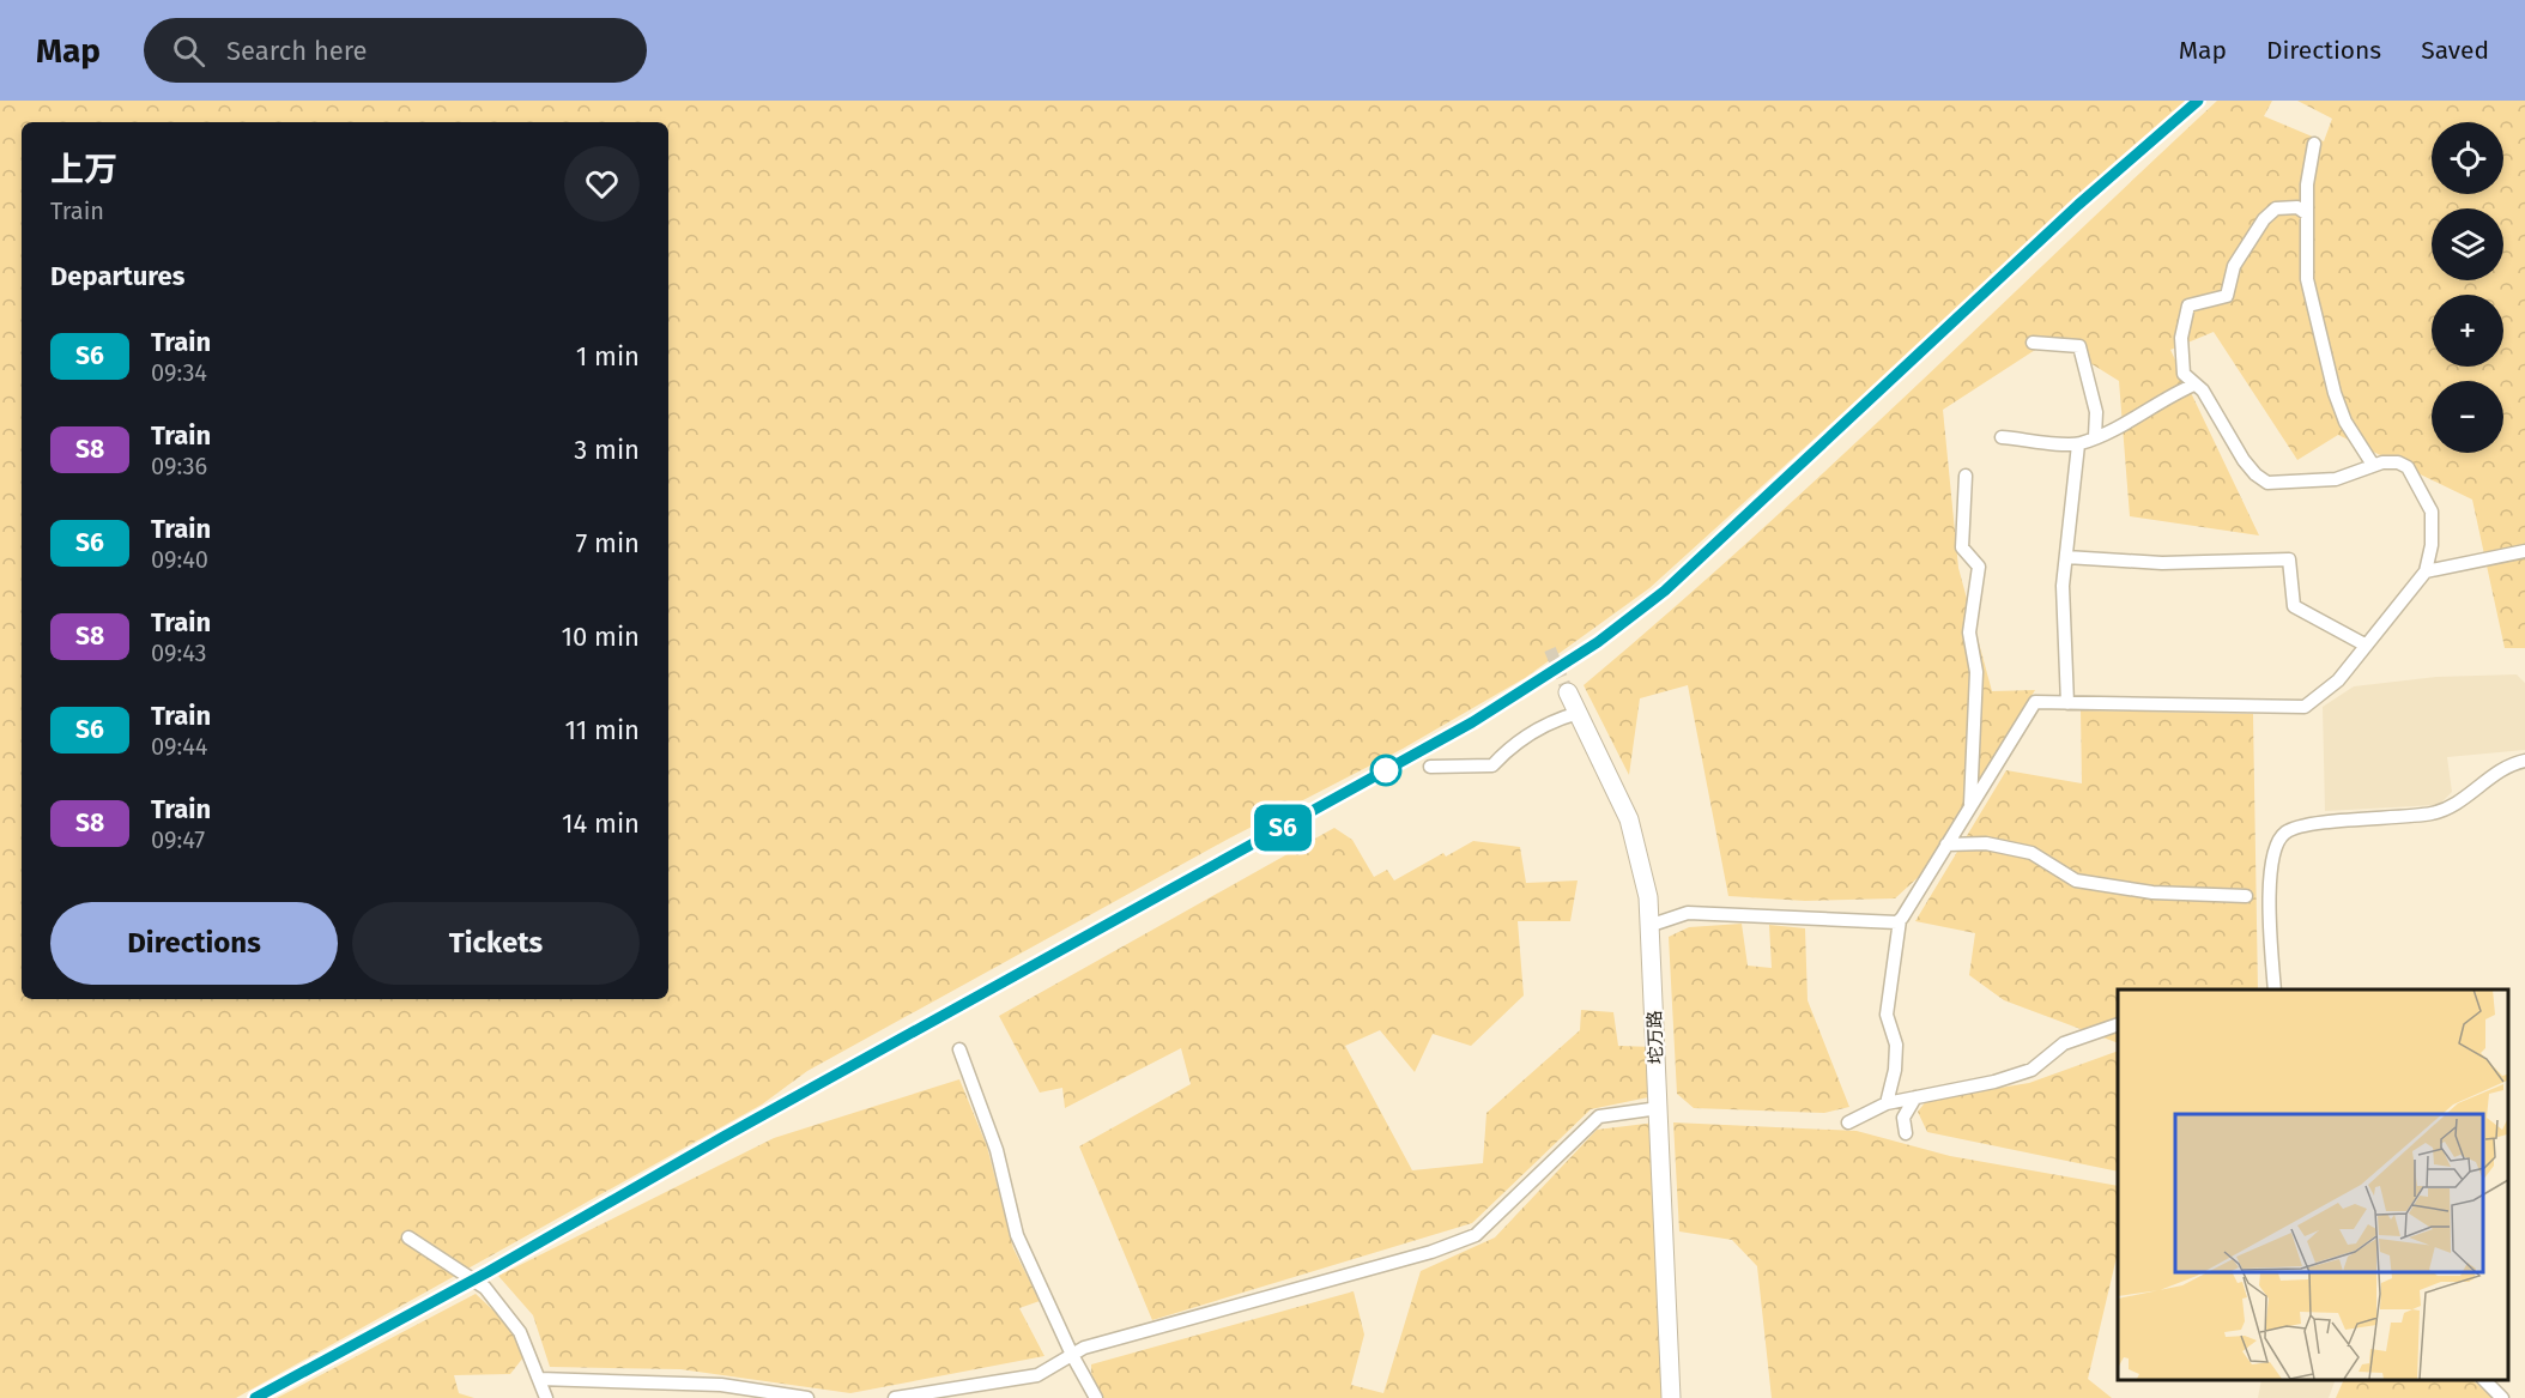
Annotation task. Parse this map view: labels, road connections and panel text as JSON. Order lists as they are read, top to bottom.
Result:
{
  "streets": {
    "main road": ["坨万路"]
  },
  "page": {
    "header": "Map",
    "search": "Search here",
    "nav": ["Map", "Directions", "Saved"],
    "on_map": "S6",
    "map_buttons": ["+", "−"],
    "heading": [
      ["上万", "Train"],
      "Departures"
    ],
    "list": [
      {
        "mark": "S6",
        "name": "Train",
        "note": "09:34",
        "value": "1 min"
      },
      {
        "mark": "S8",
        "name": "Train",
        "note": "09:36",
        "value": "3 min"
      },
      {
        "mark": "S6",
        "name": "Train",
        "note": "09:40",
        "value": "7 min"
      },
      {
        "mark": "S8",
        "name": "Train",
        "note": "09:43",
        "value": "10 min"
      },
      {
        "mark": "S6",
        "name": "Train",
        "note": "09:44",
        "value": "11 min"
      },
      {
        "mark": "S8",
        "name": "Train",
        "note": "09:47",
        "value": "14 min"
      }
    ],
    "buttons": ["Directions", "Tickets"]
  }
}
